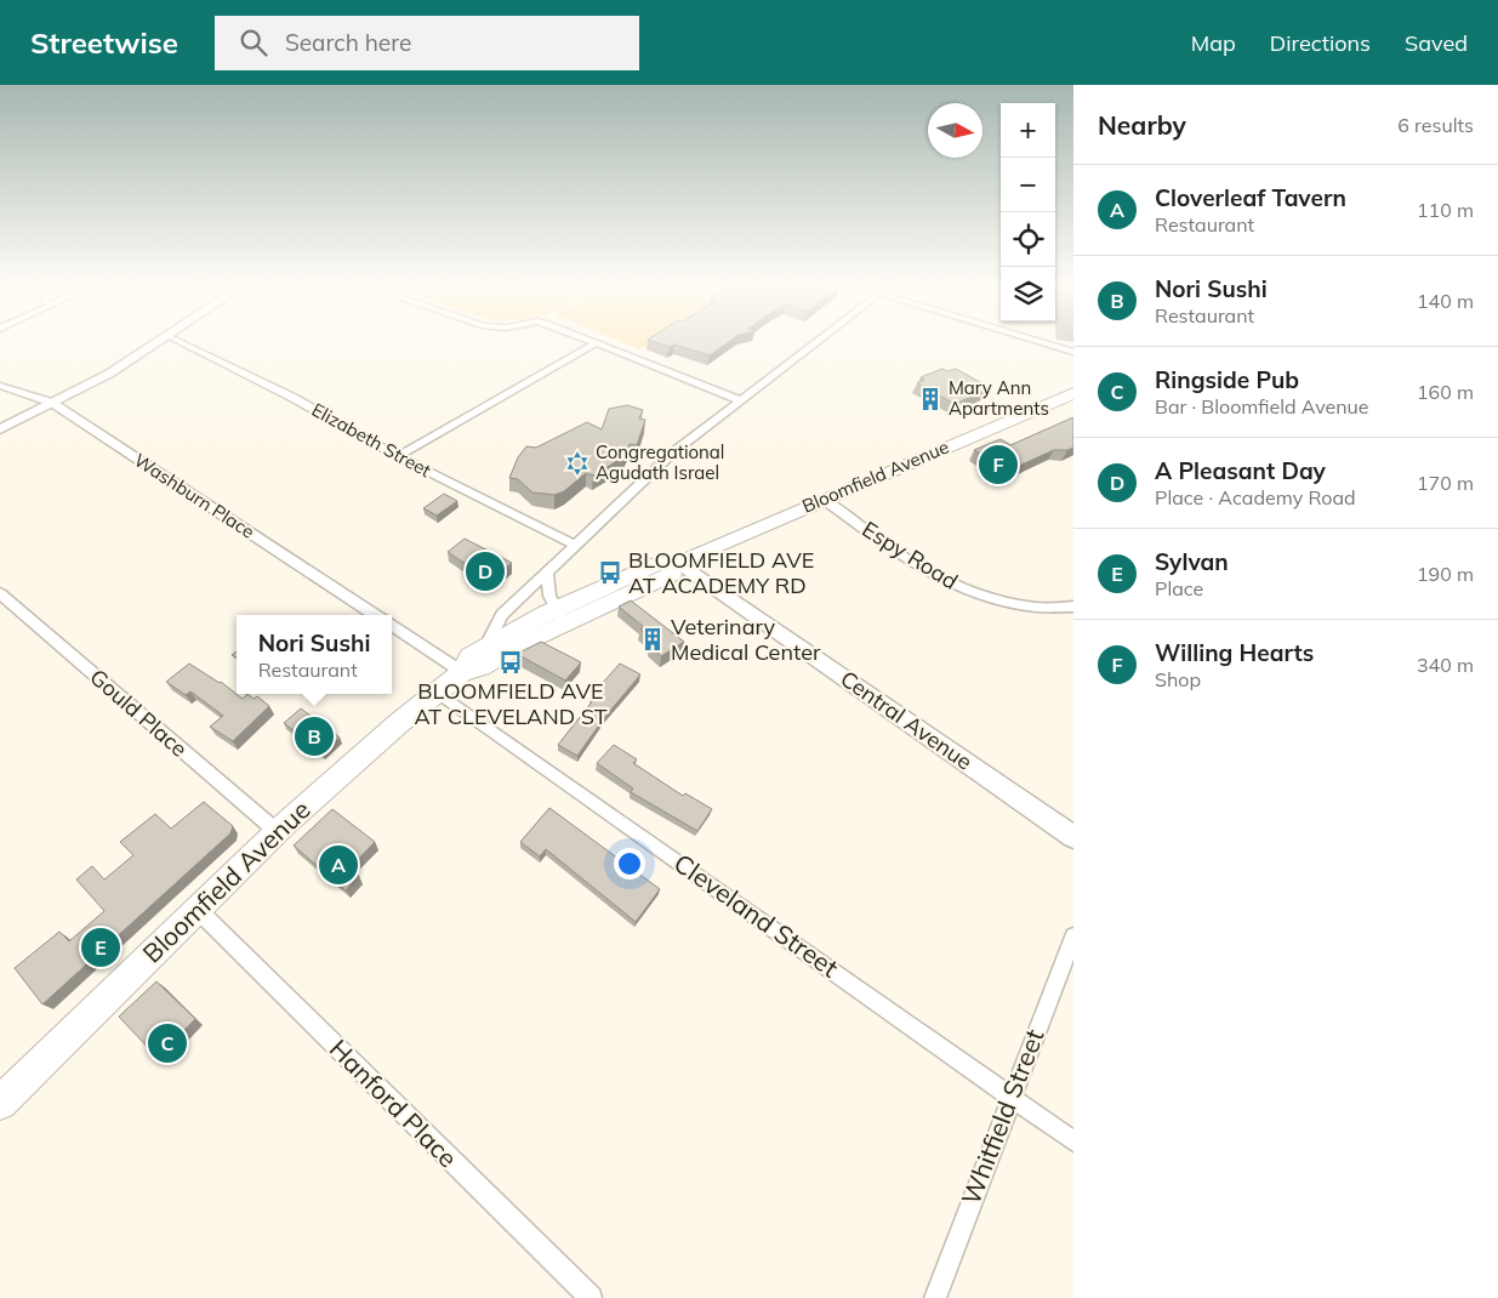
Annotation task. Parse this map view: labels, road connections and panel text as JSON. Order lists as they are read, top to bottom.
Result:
{
  "streets": {
    "main road": ["Bloomfield Avenue", "Central Avenue"],
    "street": [
      "Elizabeth Street",
      "Washburn Place",
      "Espy Road",
      "Gould Place",
      "Cleveland Street",
      "Hanford Place",
      "Whitfield Street"
    ]
  },
  "crossings": [
    ["Bloomfield Avenue", "Espy Road"],
    ["Bloomfield Avenue", "Gould Place"],
    ["Bloomfield Avenue", "Central Avenue"],
    ["Bloomfield Avenue", "Cleveland Street"],
    ["Bloomfield Avenue", "Hanford Place"],
    ["Cleveland Street", "Whitfield Street"]
  ],
  "places": {
    "building": ["Mary Ann Apartments", "Veterinary Medical Center"],
    "synagogue": ["Congregational Agudath Israel"],
    "bus stop": ["BLOOMFIELD AVE AT ACADEMY RD", "BLOOMFIELD AVE AT CLEVELAND ST"]
  },
  "north": "right",
  "page": {
    "header": "Streetwise",
    "search": "Search here",
    "nav": ["Map", "Directions", "Saved"],
    "heading": ["Nearby", "6 results"],
    "map_buttons": ["+", "−"],
    "list": [
      {
        "mark": "A",
        "name": "Cloverleaf Tavern",
        "note": "Restaurant",
        "value": "110 m"
      },
      {
        "mark": "B",
        "name": "Nori Sushi",
        "note": "Restaurant",
        "value": "140 m"
      },
      {
        "mark": "C",
        "name": "Ringside Pub",
        "note": "Bar · Bloomfield Avenue",
        "value": "160 m"
      },
      {
        "mark": "D",
        "name": "A Pleasant Day",
        "note": "Place · Academy Road",
        "value": "170 m"
      },
      {
        "mark": "E",
        "name": "Sylvan",
        "note": "Place",
        "value": "190 m"
      },
      {
        "mark": "F",
        "name": "Willing Hearts",
        "note": "Shop",
        "value": "340 m"
      }
    ],
    "pins": [
      "F",
      "D",
      "B",
      "A",
      "E",
      "C"
    ],
    "popup": ["Nori Sushi", "Restaurant"]
  }
}
